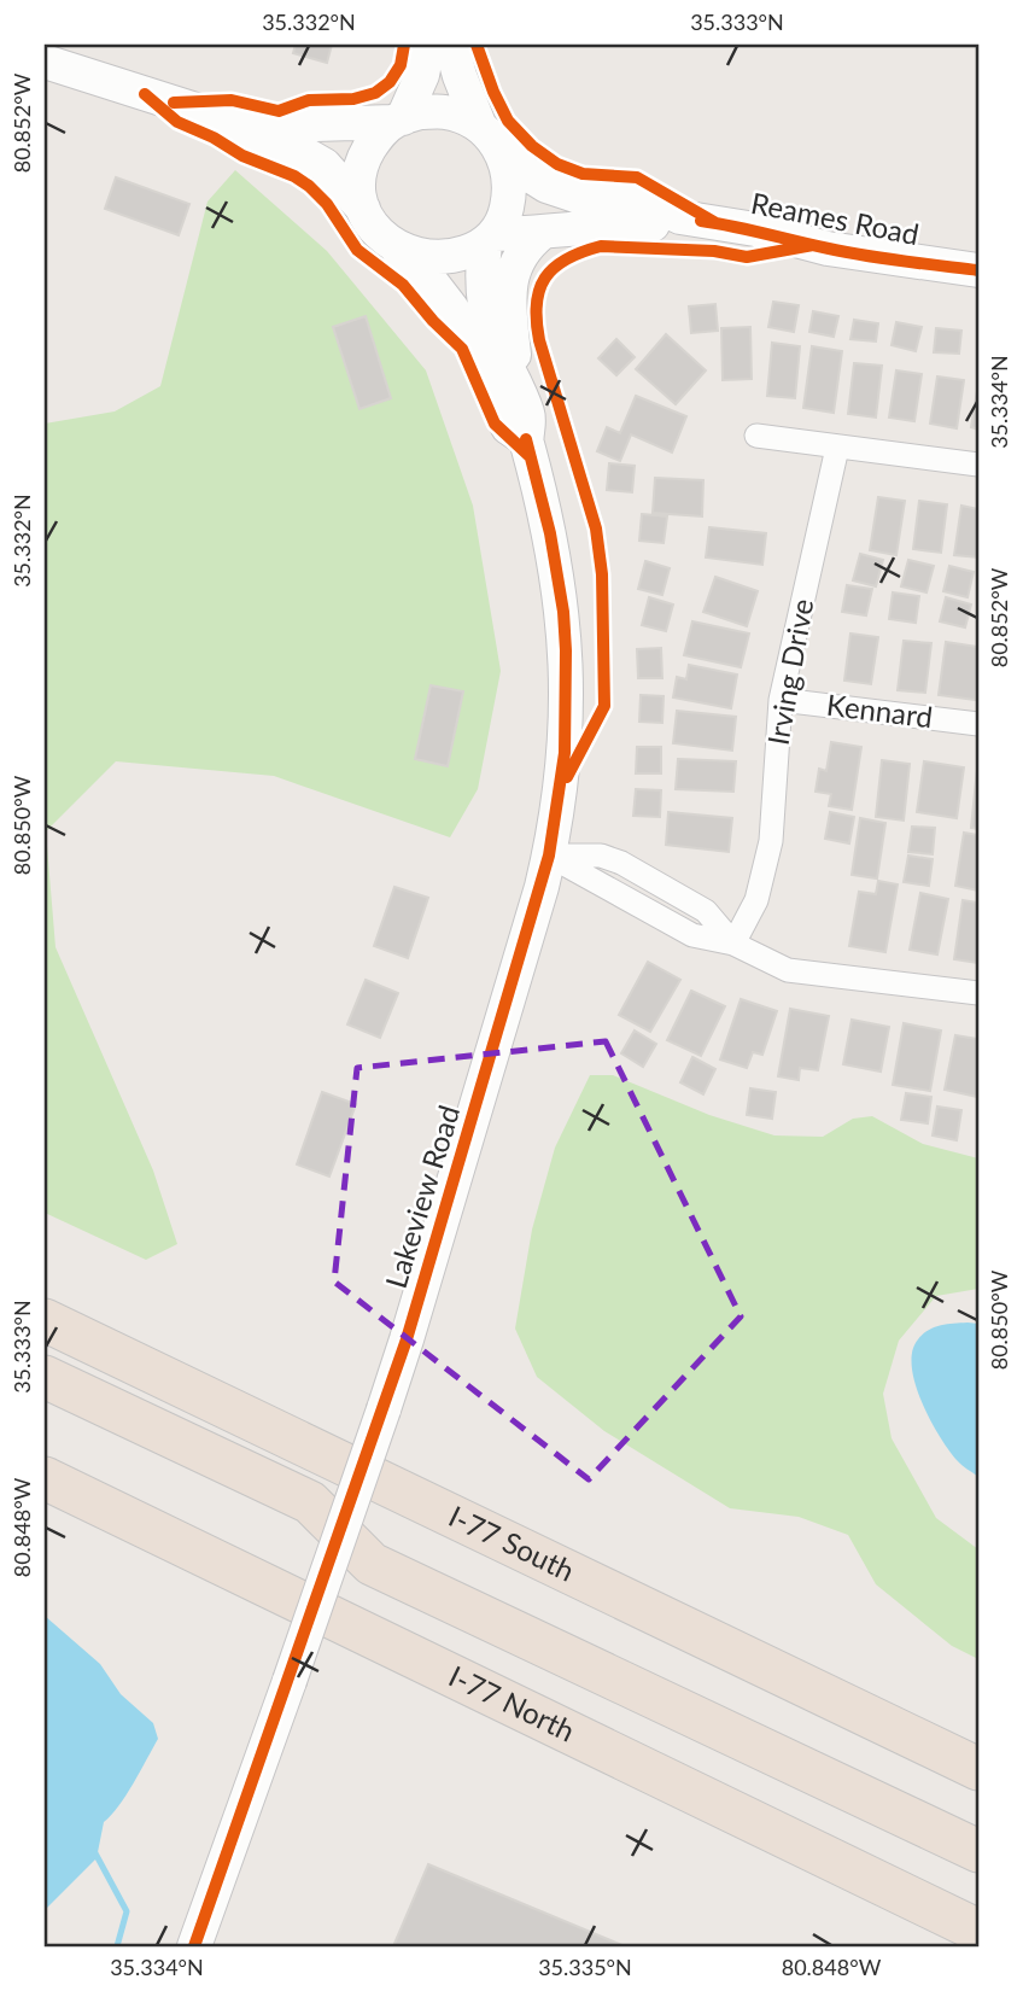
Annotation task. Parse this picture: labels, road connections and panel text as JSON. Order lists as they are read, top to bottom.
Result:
{
  "streets": {
    "highway": ["I-77 South", "I-77 North"],
    "main road": ["Reames Road", "Lakeview Road"],
    "street": ["Irving Drive", "Kennard"]
  },
  "crossings": [
    ["Reames Road", "Lakeview Road"],
    ["Irving Drive", "Kennard"]
  ],
  "coordinates": [
    "35.332°N",
    "35.333°N",
    "80.852°W",
    "35.334°N",
    "80.850°W",
    "80.848°W",
    "35.335°N"
  ]
}
